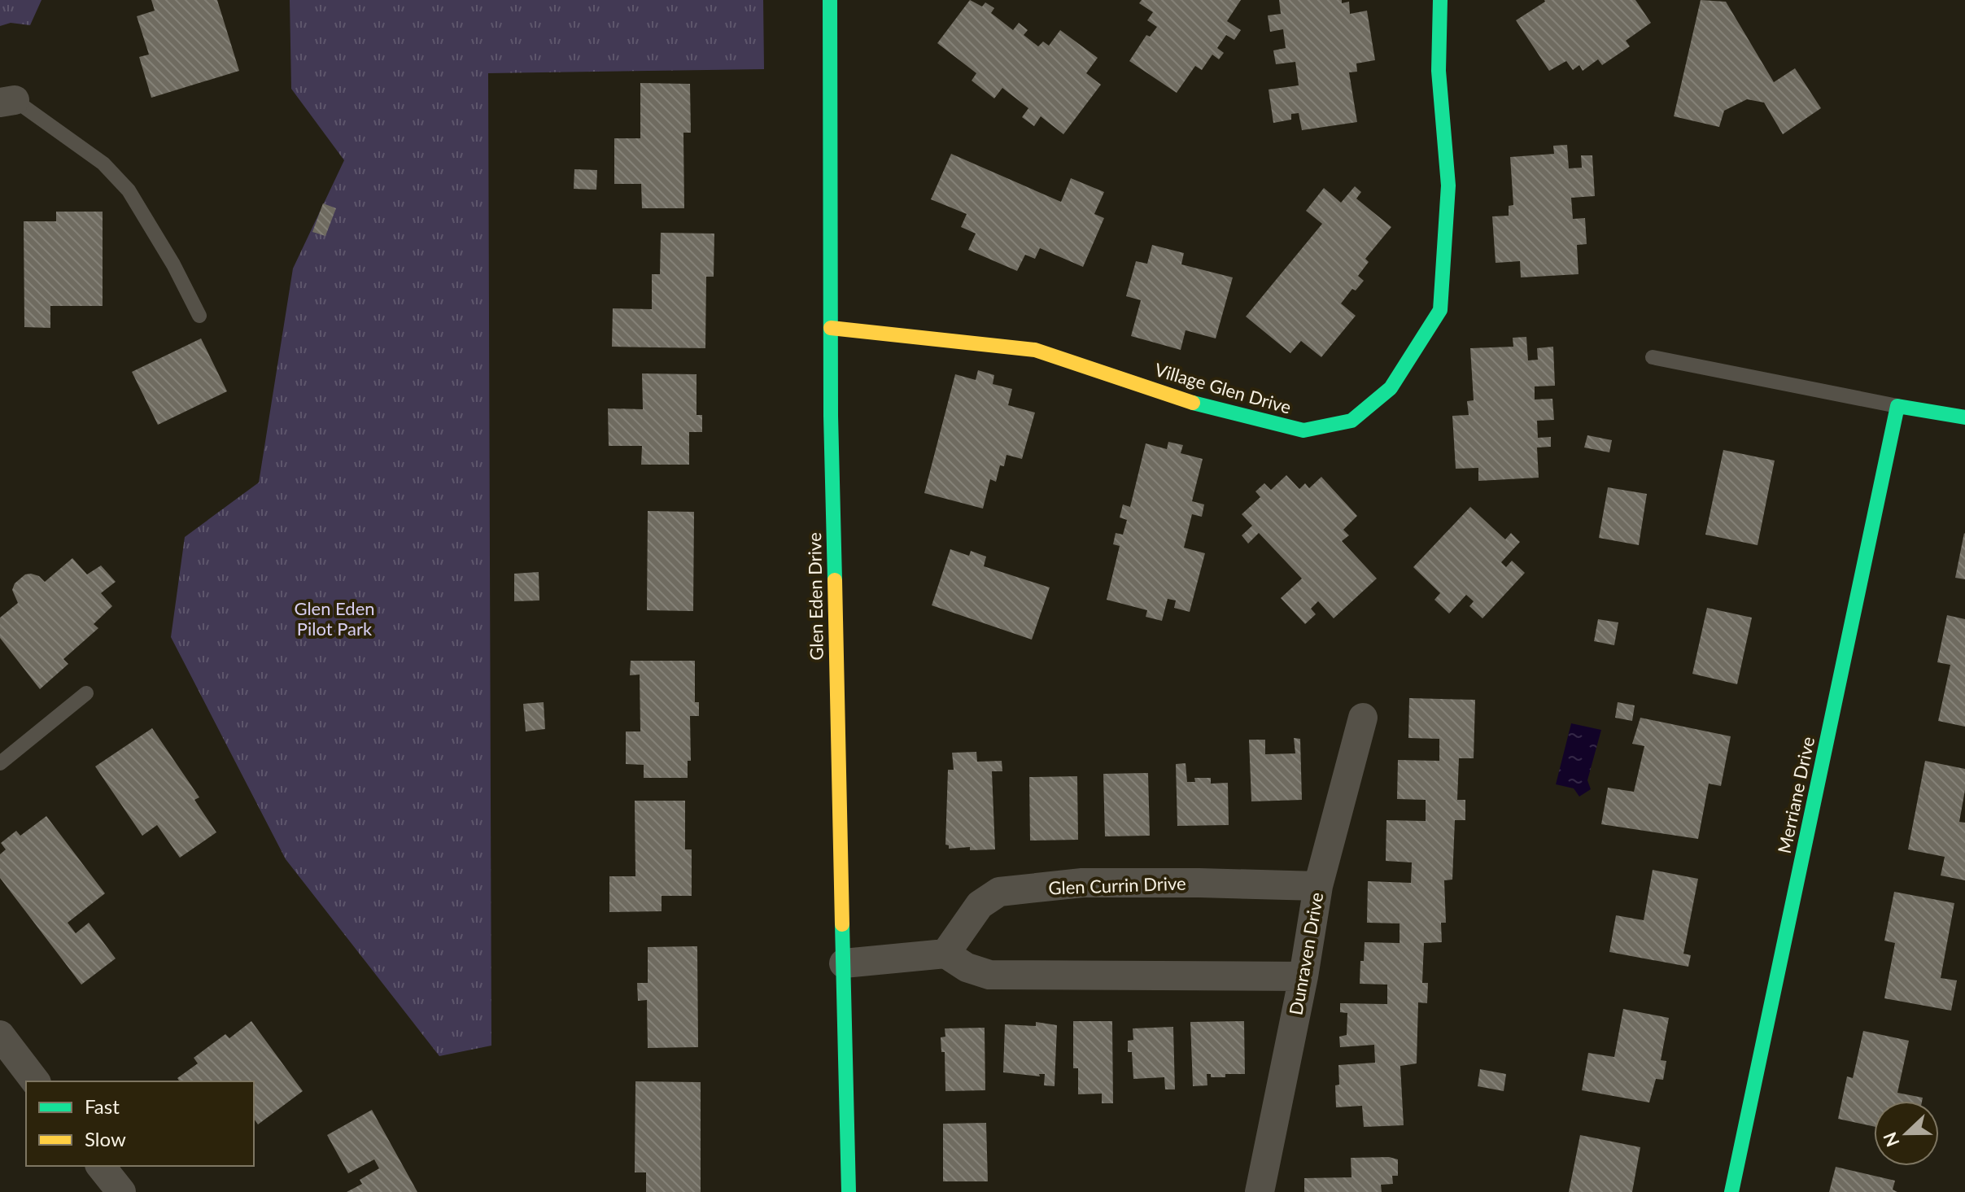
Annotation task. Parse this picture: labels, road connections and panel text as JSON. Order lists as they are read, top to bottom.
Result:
{
  "streets": {
    "street": [
      "Village Glen Drive",
      "Glen Eden Drive",
      "Merriane Drive",
      "Glen Currin Drive",
      "Dunraven Drive"
    ]
  },
  "crossings": [
    ["Village Glen Drive", "Glen Eden Drive"],
    ["Glen Currin Drive", "Dunraven Drive"]
  ],
  "parks": ["Glen Eden Pilot Park"],
  "legend": ["Fast", "Slow"],
  "north": "left"
}
